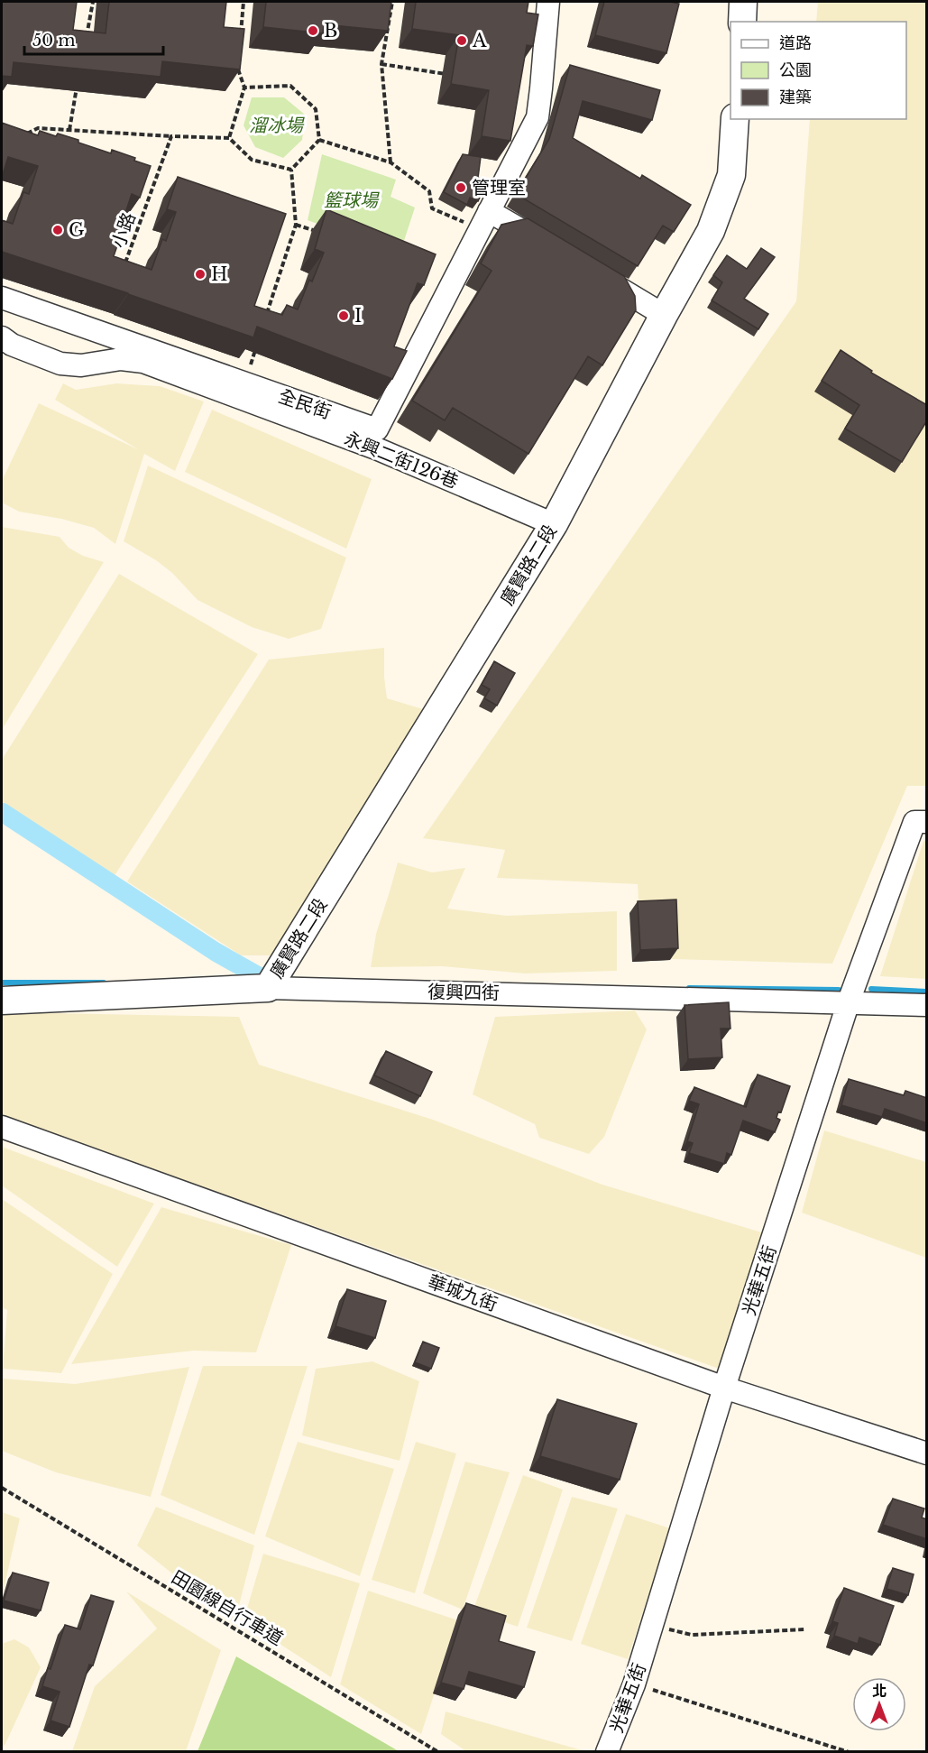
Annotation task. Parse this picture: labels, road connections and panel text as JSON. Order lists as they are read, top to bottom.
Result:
{
  "streets": {
    "street": [
      "全民街",
      "永興二街126巷",
      "廣賢路二段",
      "復興四街",
      "光華五街",
      "華城九街"
    ],
    "path": ["小路", "田園線自行車道"]
  },
  "crossings": [
    ["永興二街126巷", "廣賢路二段"],
    ["廣賢路二段", "復興四街"],
    ["復興四街", "光華五街"],
    ["光華五街", "華城九街"]
  ],
  "parks": ["溜冰場", "籃球場"],
  "places": [
    "B",
    "A",
    "管理室",
    "G",
    "H",
    "I"
  ],
  "legend": ["道路", "公園", "建築"],
  "scale_bar": "50 m",
  "north": "top"
}
